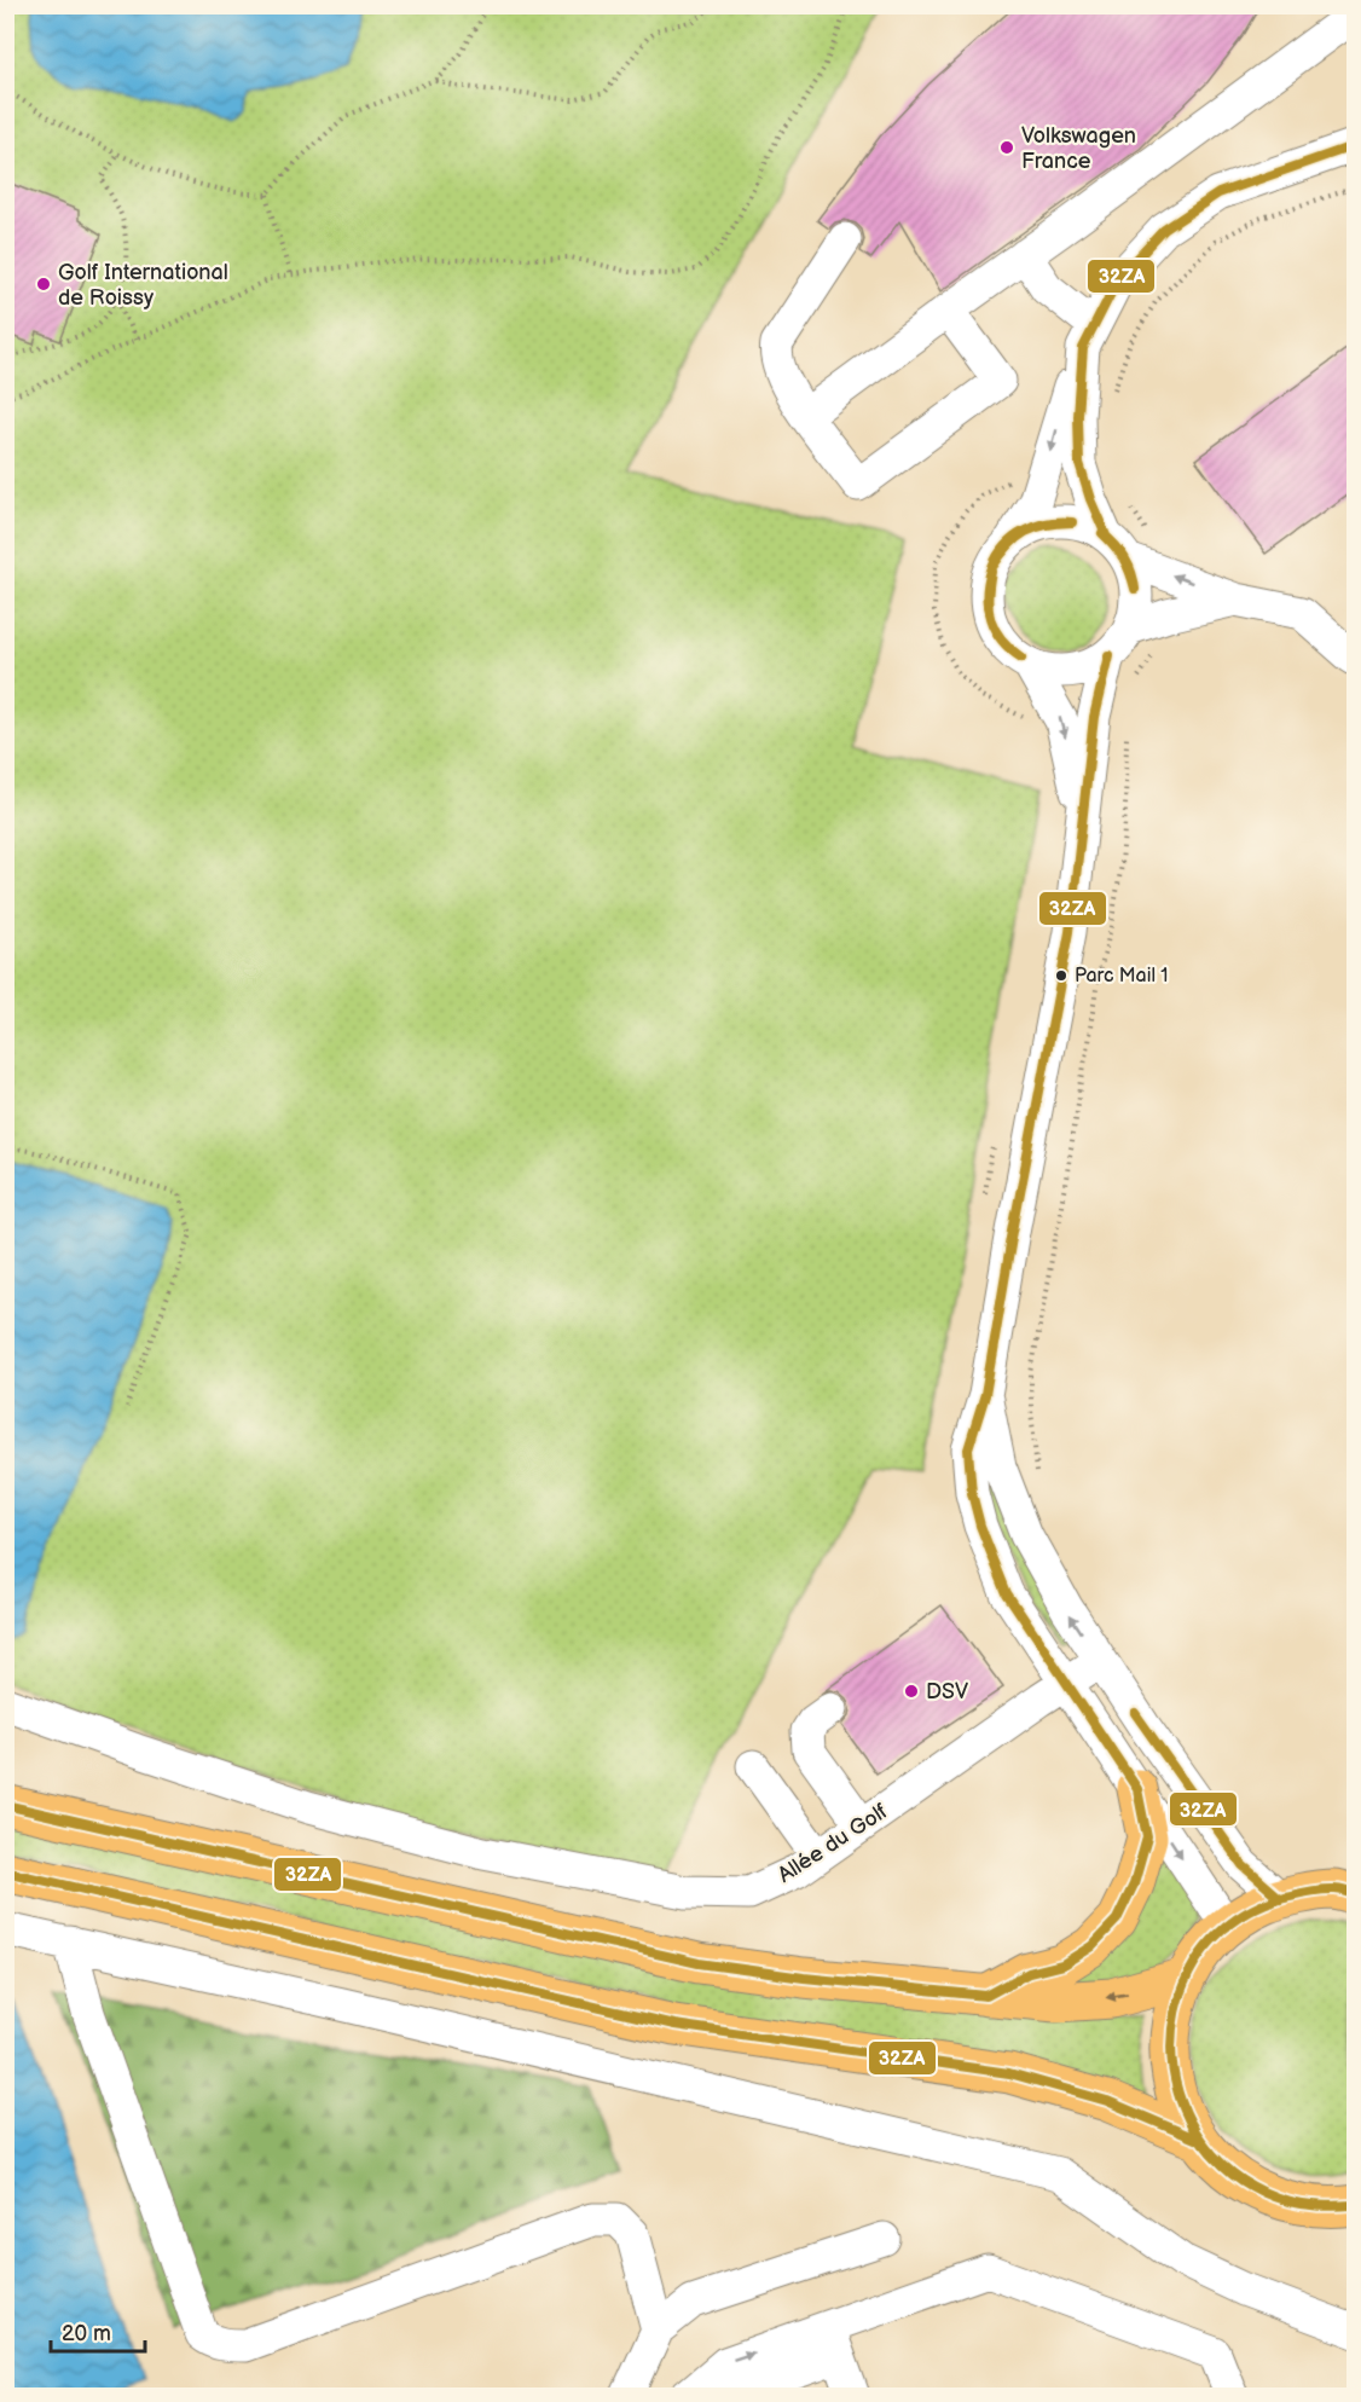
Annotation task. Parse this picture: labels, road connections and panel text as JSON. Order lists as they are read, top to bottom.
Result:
{
  "streets": {
    "street": ["Allée du Golf"]
  },
  "places": [
    "Volkswagen France",
    "Golf International de Roissy",
    "Parc Mail 1",
    "DSV"
  ],
  "lines": ["transit line 32ZA"],
  "scale_bar": "20 m"
}
